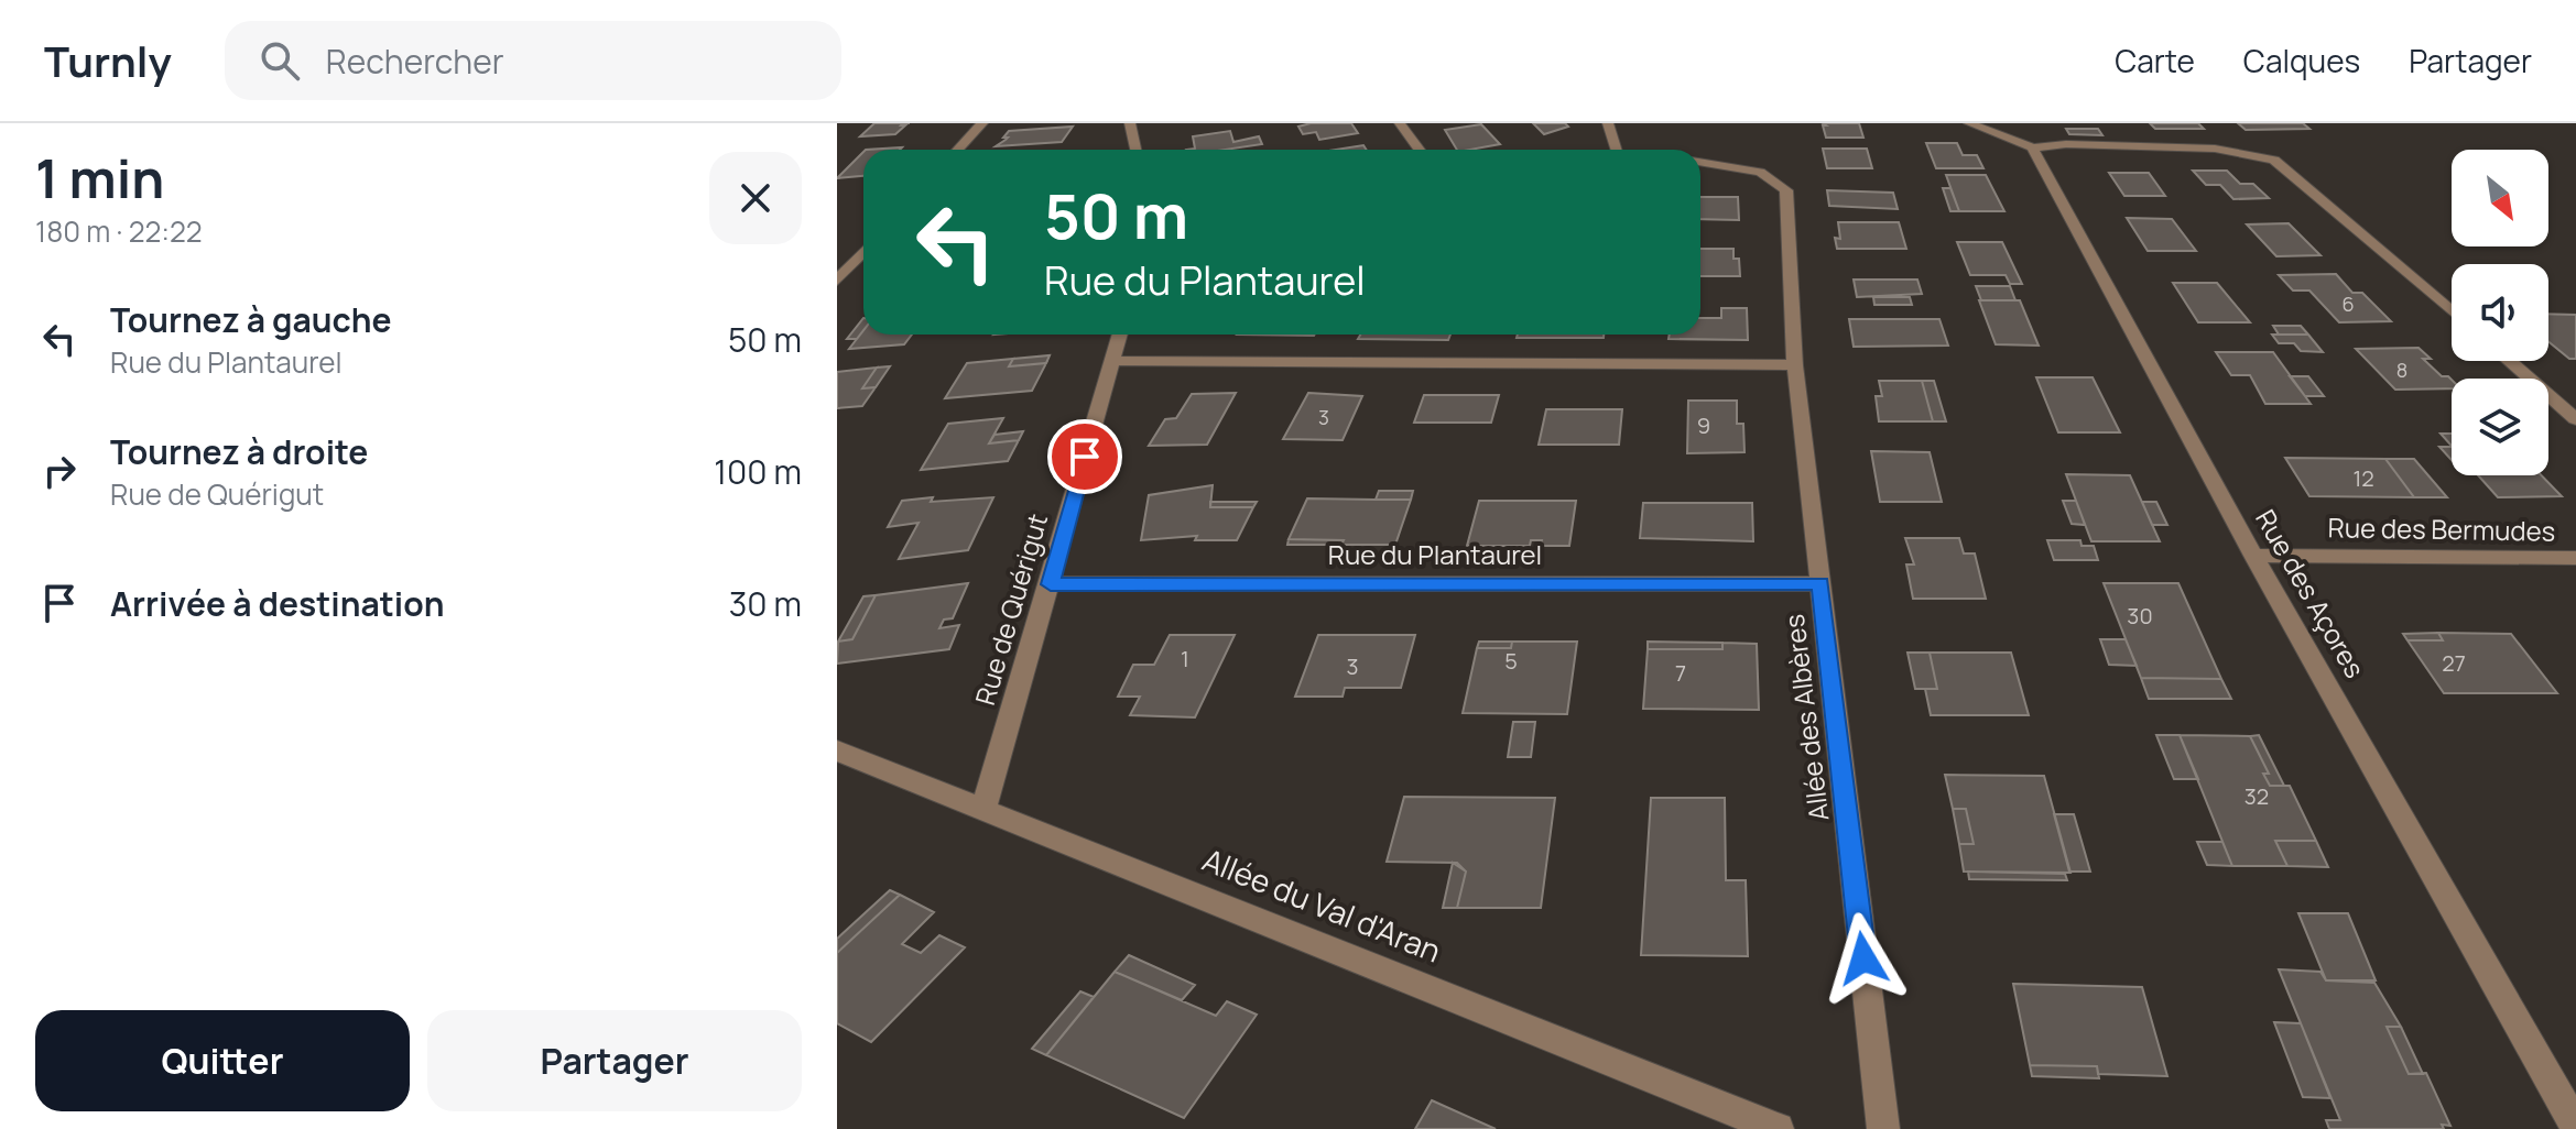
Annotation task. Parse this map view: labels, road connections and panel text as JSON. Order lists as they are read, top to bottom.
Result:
{
  "streets": {
    "street": [
      "Rue des Bermudes",
      "Rue du Plantaurel",
      "Rue des Açores",
      "Rue de Quérigut",
      "Allée des Albères",
      "Allée du Val d'Aran"
    ]
  },
  "crossings": [
    ["Rue des Bermudes", "Rue des Açores"],
    ["Rue du Plantaurel", "Rue de Quérigut"],
    ["Rue du Plantaurel", "Allée des Albères"],
    ["Rue de Quérigut", "Allée du Val d'Aran"]
  ],
  "house_numbers": [
    "6",
    "8",
    "3",
    "9",
    "12",
    "30",
    "1",
    "5",
    "27",
    "3",
    "7",
    "32"
  ],
  "north": "bottom right",
  "page": {
    "header": "Turnly",
    "search": "Rechercher",
    "nav": ["Carte", "Calques", "Partager"],
    "heading": ["1 min", "180 m · 22:22"],
    "turn": ["50 m", "Rue du Plantaurel"],
    "list": [
      {
        "name": "Tournez à gauche",
        "note": "Rue du Plantaurel",
        "value": "50 m"
      },
      {
        "name": "Tournez à droite",
        "note": "Rue de Quérigut",
        "value": "100 m"
      },
      {
        "name": "Arrivée à destination",
        "value": "30 m"
      }
    ],
    "buttons": ["Quitter", "Partager"]
  }
}
